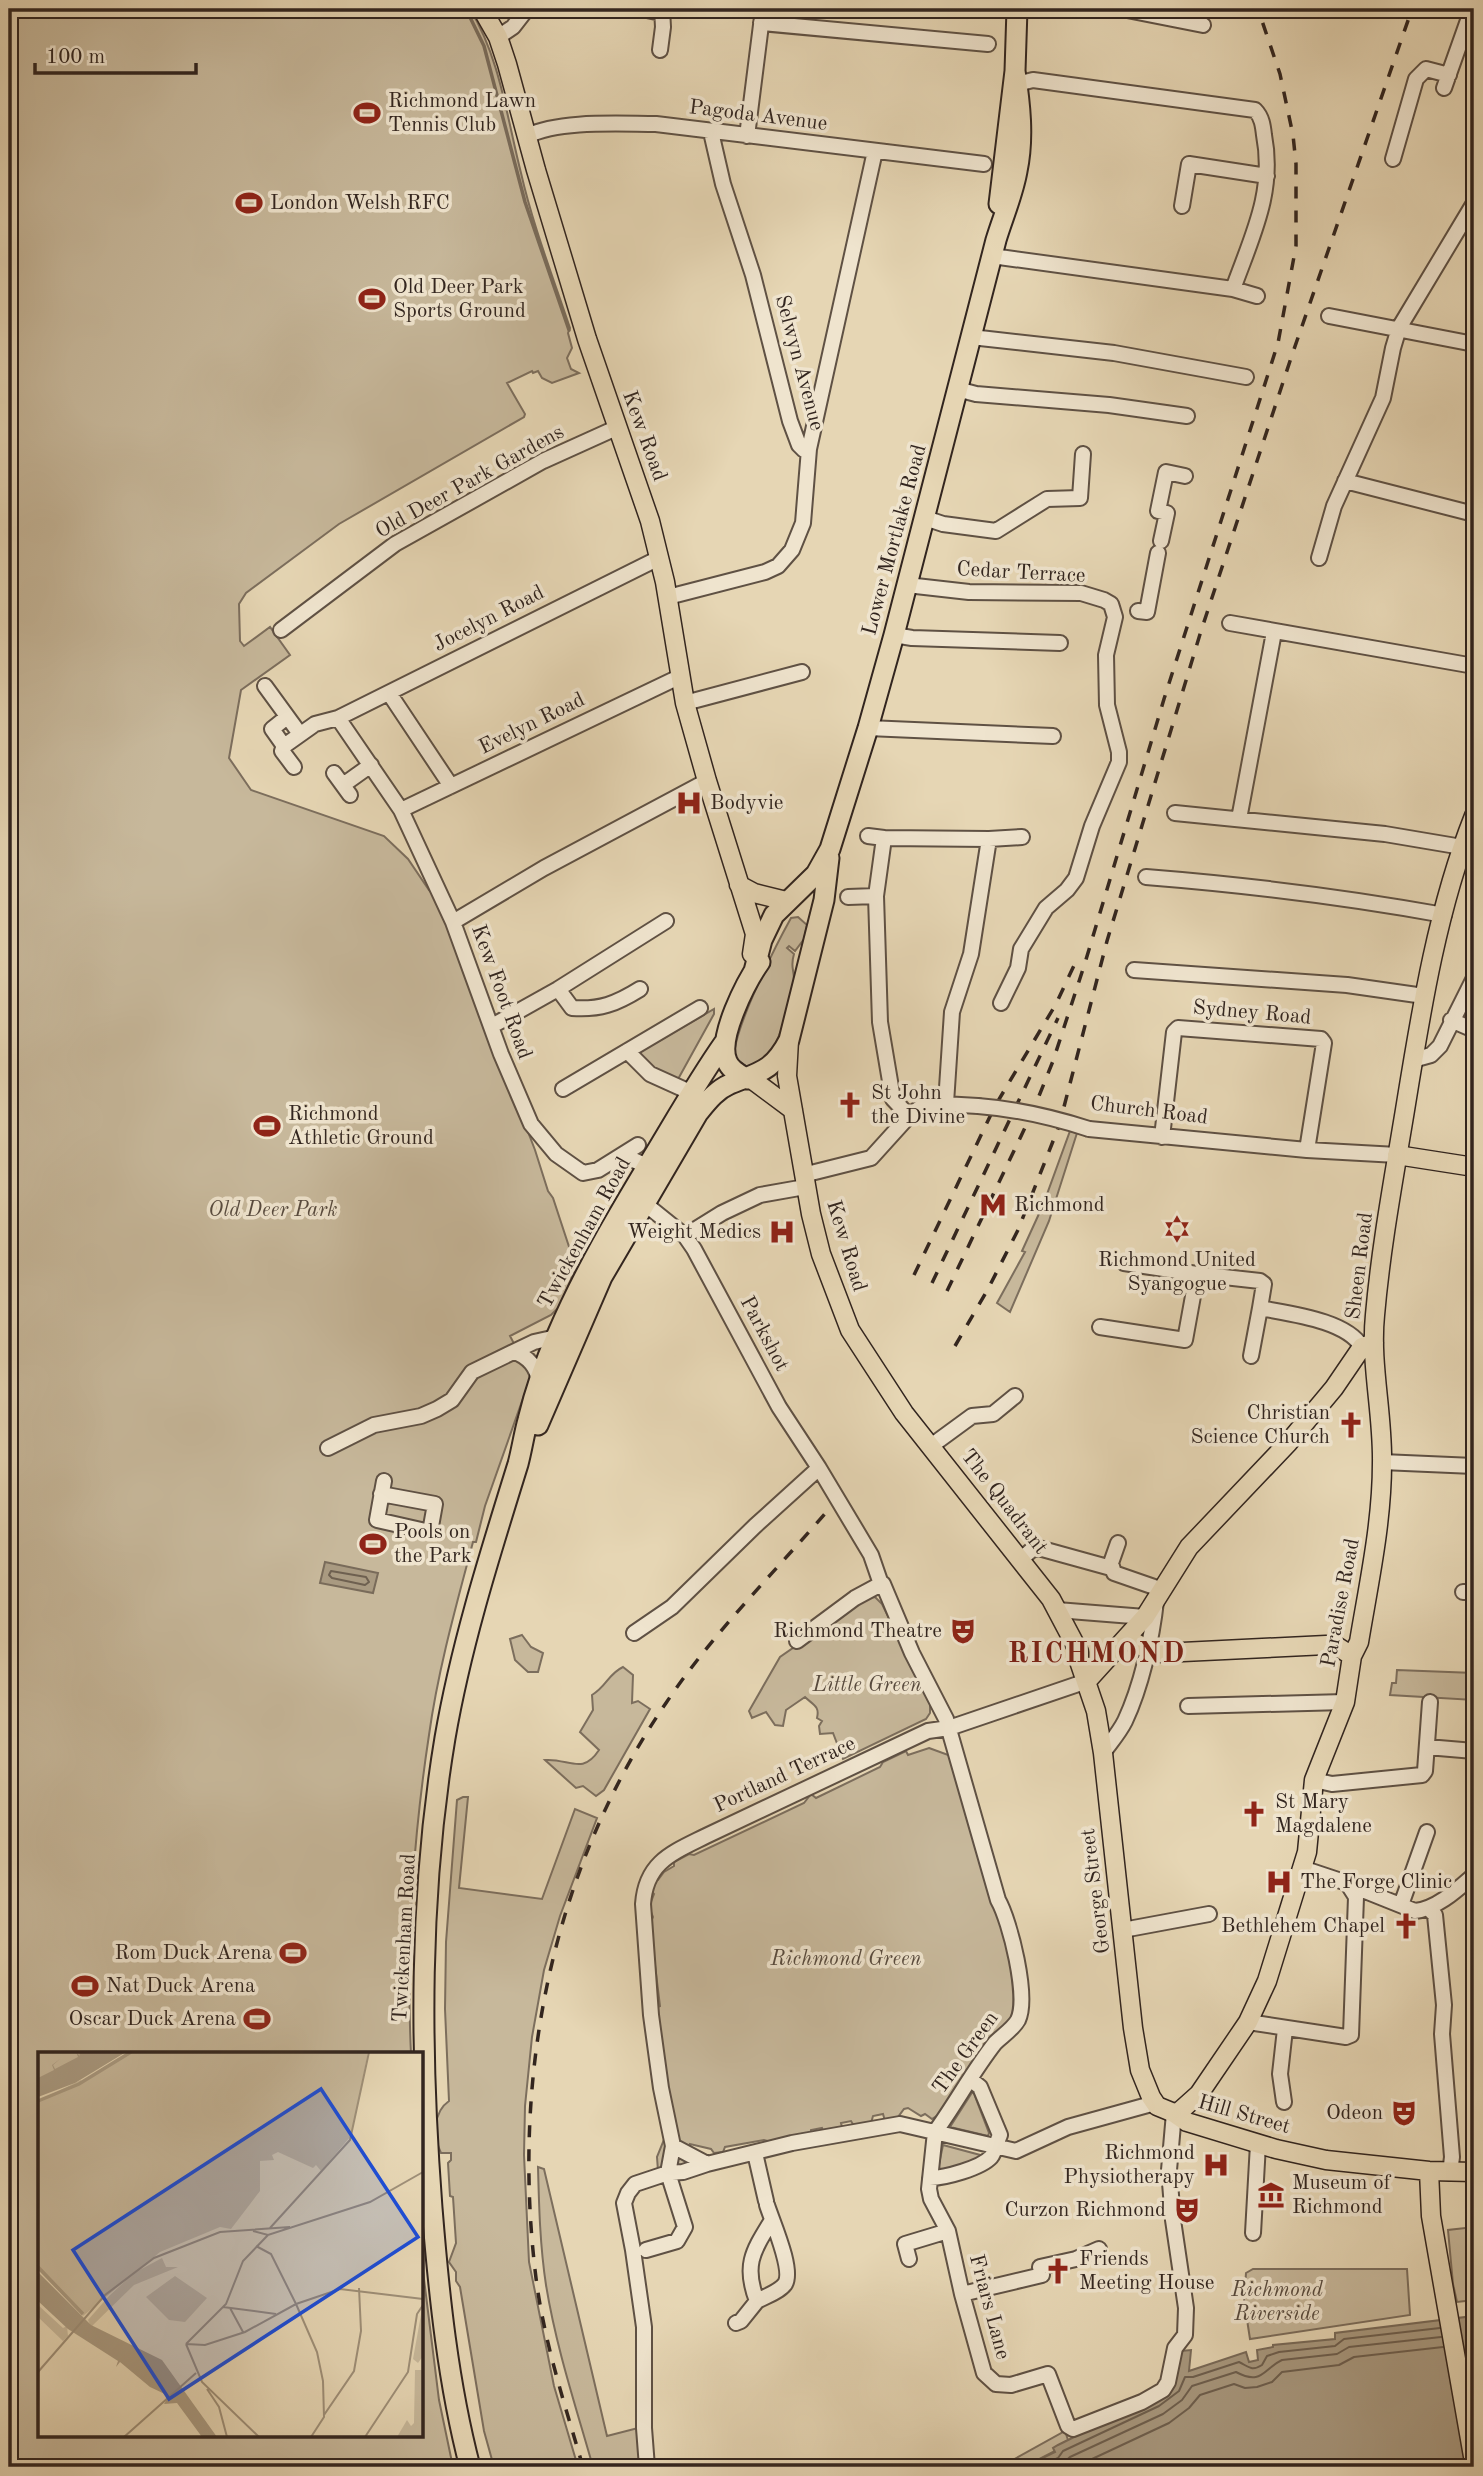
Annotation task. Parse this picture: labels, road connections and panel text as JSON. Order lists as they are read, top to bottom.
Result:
{
  "streets": {
    "highway": ["Lower Mortlake Road", "Twickenham Road"],
    "main road": [
      "Kew Road",
      "Church Road",
      "Sheen Road",
      "The Quadrant",
      "Paradise Road",
      "George Street",
      "Hill Street"
    ],
    "street": [
      "Pagoda Avenue",
      "Selwyn Avenue",
      "Old Deer Park Gardens",
      "Cedar Terrace",
      "Jocelyn Road",
      "Evelyn Road",
      "Kew Foot Road",
      "Sydney Road",
      "Parkshot",
      "Portland Terrace",
      "The Green",
      "Friars Lane"
    ]
  },
  "crossings": [
    ["Pagoda Avenue", "Selwyn Avenue"],
    ["Pagoda Avenue", "Kew Road"],
    ["Selwyn Avenue", "Kew Road"],
    ["Kew Road", "Old Deer Park Gardens"],
    ["Kew Road", "Lower Mortlake Road"],
    ["Kew Road", "Jocelyn Road"],
    ["Kew Road", "Evelyn Road"],
    ["Kew Road", "Church Road"],
    ["Kew Road", "Twickenham Road"],
    ["Kew Road", "The Quadrant"],
    ["Lower Mortlake Road", "Cedar Terrace"],
    ["Lower Mortlake Road", "Twickenham Road"],
    ["Jocelyn Road", "Kew Foot Road"],
    ["Evelyn Road", "Kew Foot Road"],
    ["Sydney Road", "Church Road"],
    ["Church Road", "Sheen Road"],
    ["Church Road", "Parkshot"],
    ["Twickenham Road", "Parkshot"],
    ["Sheen Road", "Paradise Road"],
    ["Sheen Road", "Portland Terrace"],
    ["Sheen Road", "George Street"],
    ["The Quadrant", "George Street"],
    ["Paradise Road", "Hill Street"],
    ["Paradise Road", "Friars Lane"],
    ["Portland Terrace", "George Street"],
    ["Portland Terrace", "The Green"],
    ["The Green", "Friars Lane"],
    ["Hill Street", "Friars Lane"]
  ],
  "districts": ["RICHMOND"],
  "parks": [
    "Old Deer Park",
    "Little Green",
    "Richmond Green",
    "Richmond Riverside"
  ],
  "places": {
    "sports": [
      "Richmond Lawn Tennis Club",
      "London Welsh RFC",
      "Old Deer Park Sports Ground",
      "Richmond Athletic Ground",
      "Pools on the Park",
      "Rom Duck Arena",
      "Nat Duck Arena",
      "Oscar Duck Arena"
    ],
    "hospital": [
      "Bodyvie",
      "Weight Medics",
      "The Forge Clinic",
      "Richmond Physiotherapy"
    ],
    "church": [
      "St John the Divine",
      "Christian Science Church",
      "St Mary Magdalene",
      "Bethlehem Chapel",
      "Friends Meeting House"
    ],
    "metro station": ["Richmond"],
    "synagogue": ["Richmond United Syangogue"],
    "theatre": ["Richmond Theatre", "Odeon", "Curzon Richmond"],
    "museum": ["Museum of Richmond"]
  },
  "scale_bar": "100 m"
}
